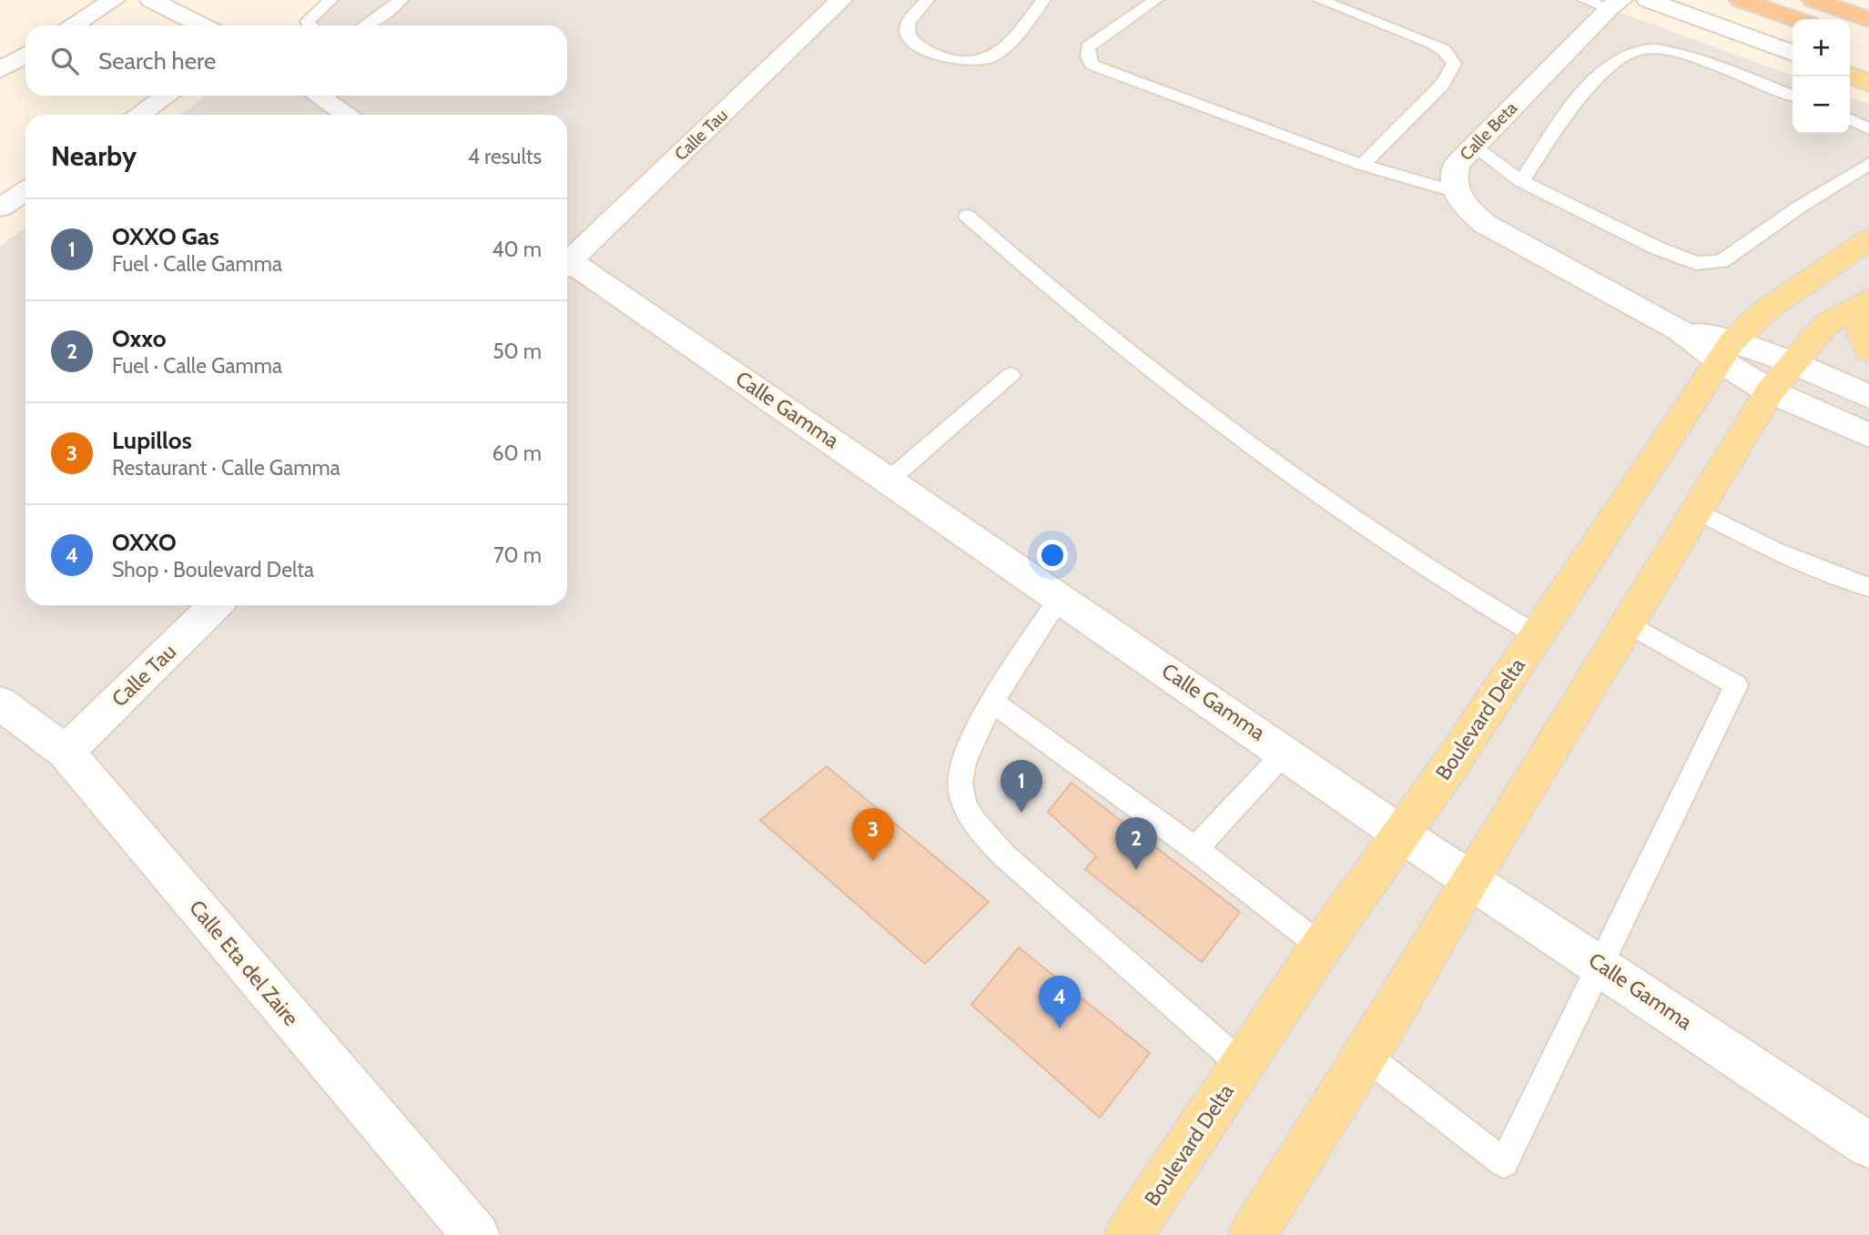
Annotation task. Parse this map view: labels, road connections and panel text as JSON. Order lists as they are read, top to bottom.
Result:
{
  "streets": {
    "main road": ["Boulevard Delta"],
    "street": [
      "Calle Beta",
      "Calle Tau",
      "Calle Gamma",
      "Calle Eta del Zaire"
    ]
  },
  "crossings": [
    ["Calle Beta", "Boulevard Delta"],
    ["Calle Tau", "Calle Eta del Zaire"],
    ["Calle Gamma", "Boulevard Delta"]
  ],
  "page": {
    "map_buttons": ["+", "−"],
    "search": "Search here",
    "heading": ["Nearby", "4 results"],
    "list": [
      {
        "mark": "1",
        "name": "OXXO Gas",
        "note": "Fuel · Calle Gamma",
        "value": "40 m"
      },
      {
        "mark": "2",
        "name": "Oxxo",
        "note": "Fuel · Calle Gamma",
        "value": "50 m"
      },
      {
        "mark": "3",
        "name": "Lupillos",
        "note": "Restaurant · Calle Gamma",
        "value": "60 m"
      },
      {
        "mark": "4",
        "name": "OXXO",
        "note": "Shop · Boulevard Delta",
        "value": "70 m"
      }
    ],
    "pins": [
      "1",
      "3",
      "2",
      "4"
    ]
  }
}
